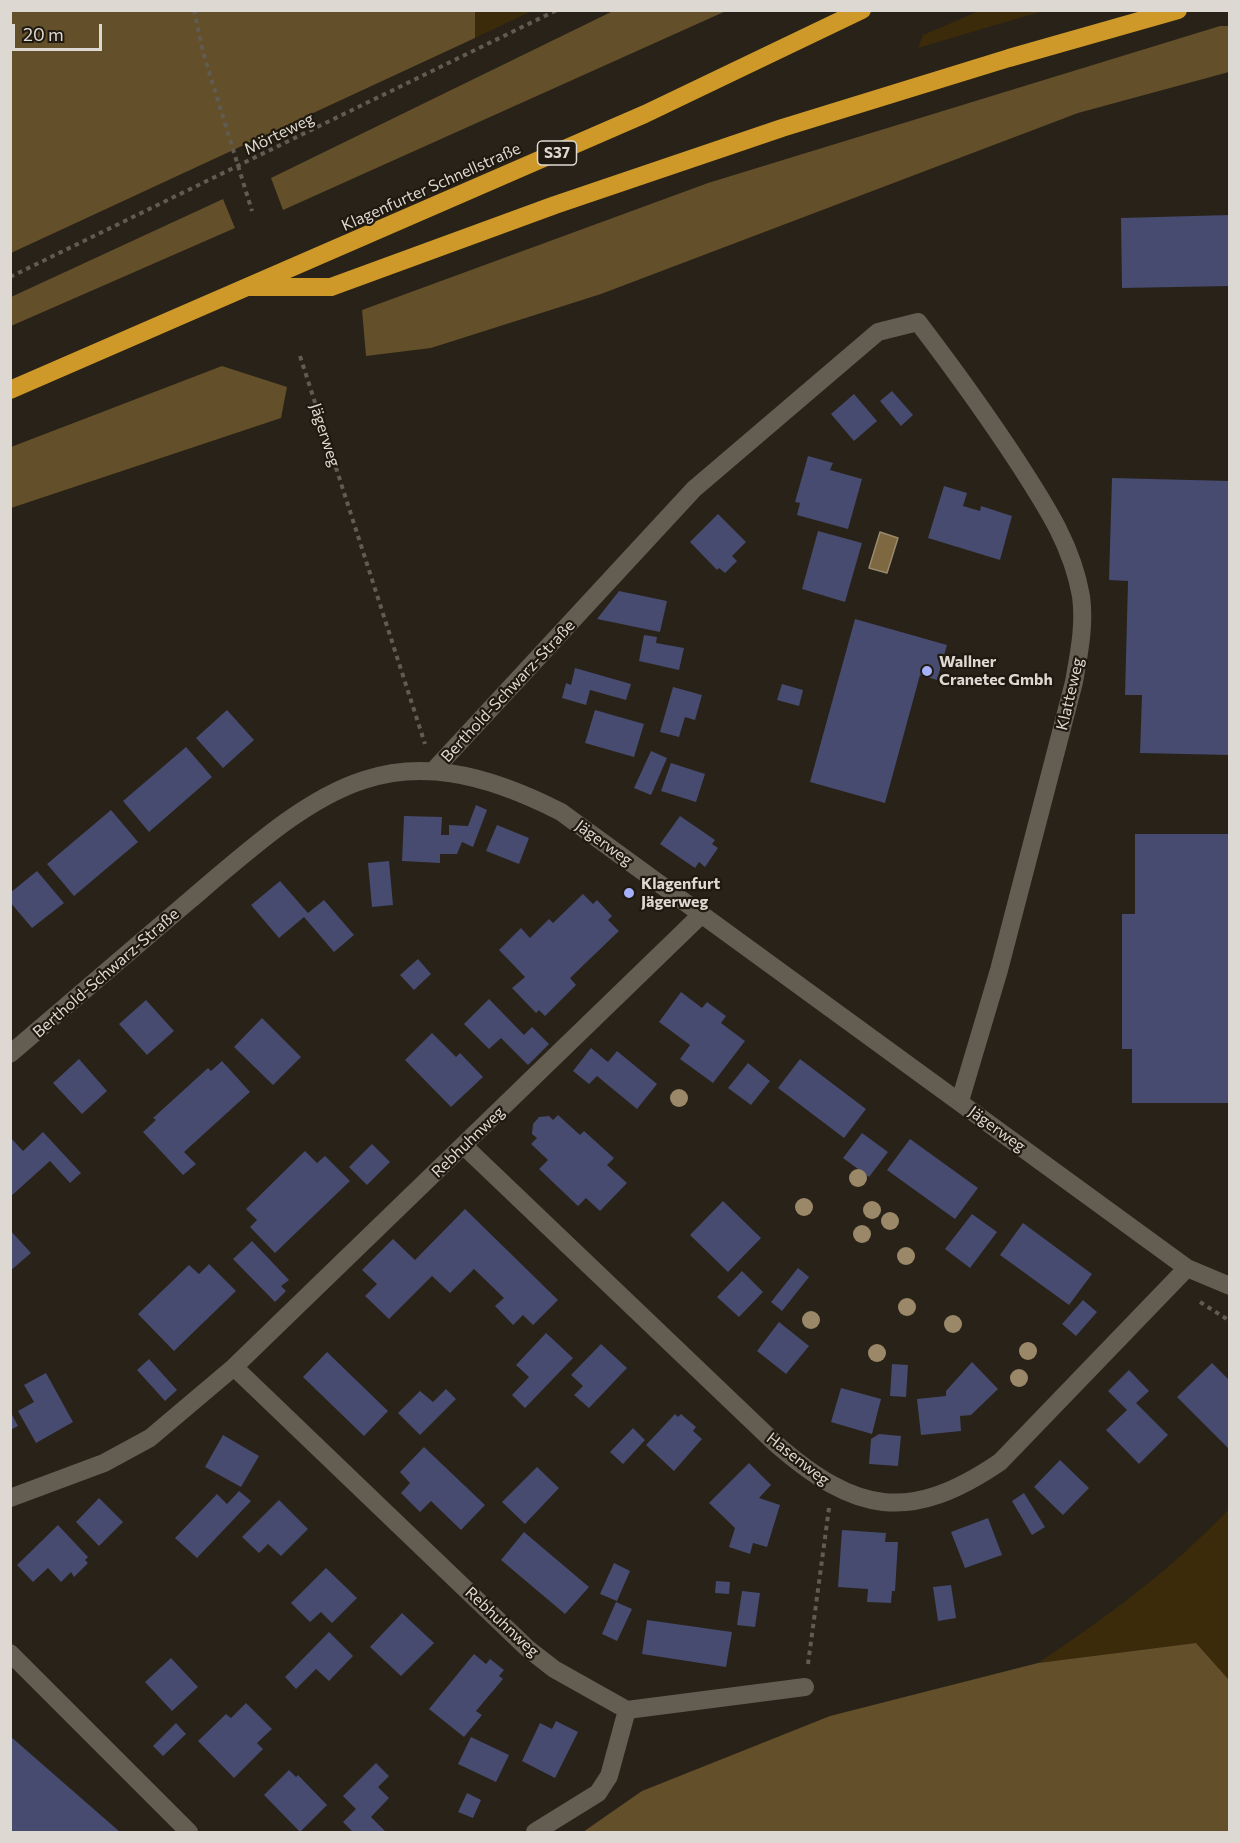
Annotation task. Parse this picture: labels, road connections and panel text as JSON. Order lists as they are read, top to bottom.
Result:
{
  "streets": {
    "highway": ["S37", "Klagenfurter Schnellstraße"],
    "street": [
      "Jägerweg",
      "Berthold-Schwarz-Straße",
      "Klatteweg",
      "Rebhuhnweg",
      "Hasenweg"
    ],
    "path": ["Mörteweg"]
  },
  "crossings": [
    ["Jägerweg", "Berthold-Schwarz-Straße"],
    ["Jägerweg", "Klatteweg"],
    ["Jägerweg", "Rebhuhnweg"],
    ["Jägerweg", "Hasenweg"],
    ["Berthold-Schwarz-Straße", "Klatteweg"],
    ["Rebhuhnweg", "Hasenweg"]
  ],
  "places": ["Wallner Cranetec Gmbh", "Klagenfurt Jägerweg"],
  "scale_bar": "20 m"
}
